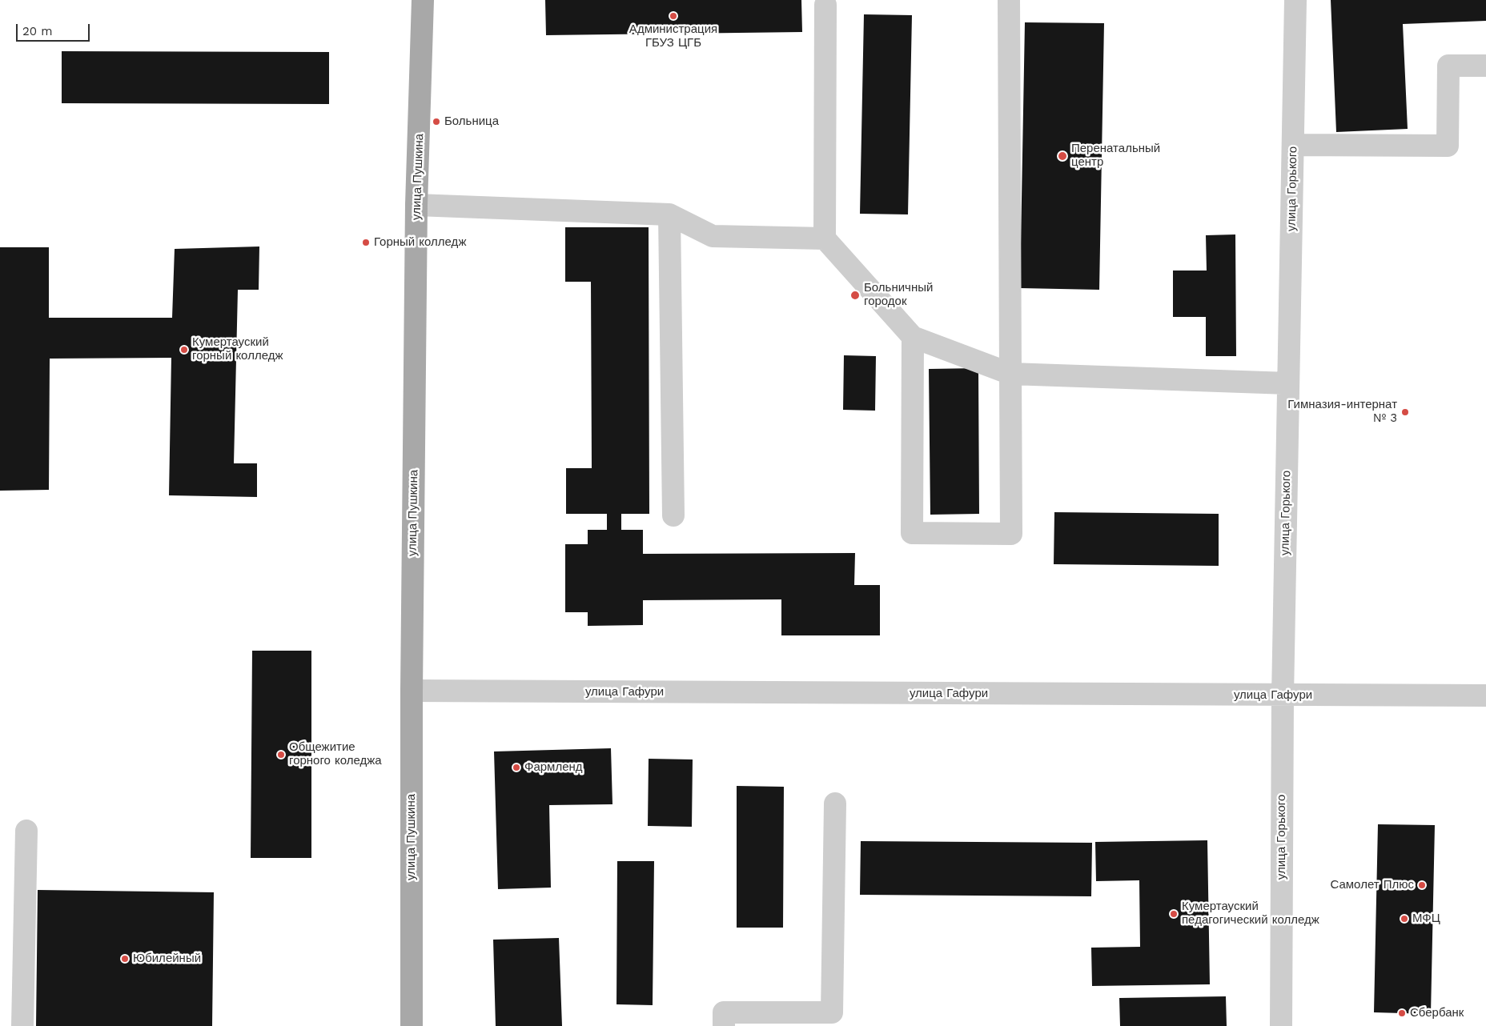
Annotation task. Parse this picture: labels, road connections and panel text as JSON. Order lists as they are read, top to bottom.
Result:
{
  "streets": {
    "main road": ["улица Пушкина"],
    "street": ["улица Горького", "улица Гафури"]
  },
  "crossings": [
    ["улица Пушкина", "улица Гафури"],
    ["улица Горького", "улица Гафури"]
  ],
  "places": [
    "Администрация ГБУЗ ЦГБ",
    "Больница",
    "Перенатальный центр",
    "Горный колледж",
    "Больничный городок",
    "Кумертауский горный колледж",
    "Гимназия-интернат № 3",
    "Общежитие горного коледжа",
    "Фармленд",
    "Самолет Плюс",
    "Кумертауский педагогический колледж",
    "МФЦ",
    "Юбилейный",
    "Сбербанк"
  ],
  "scale_bar": "20 m"
}
